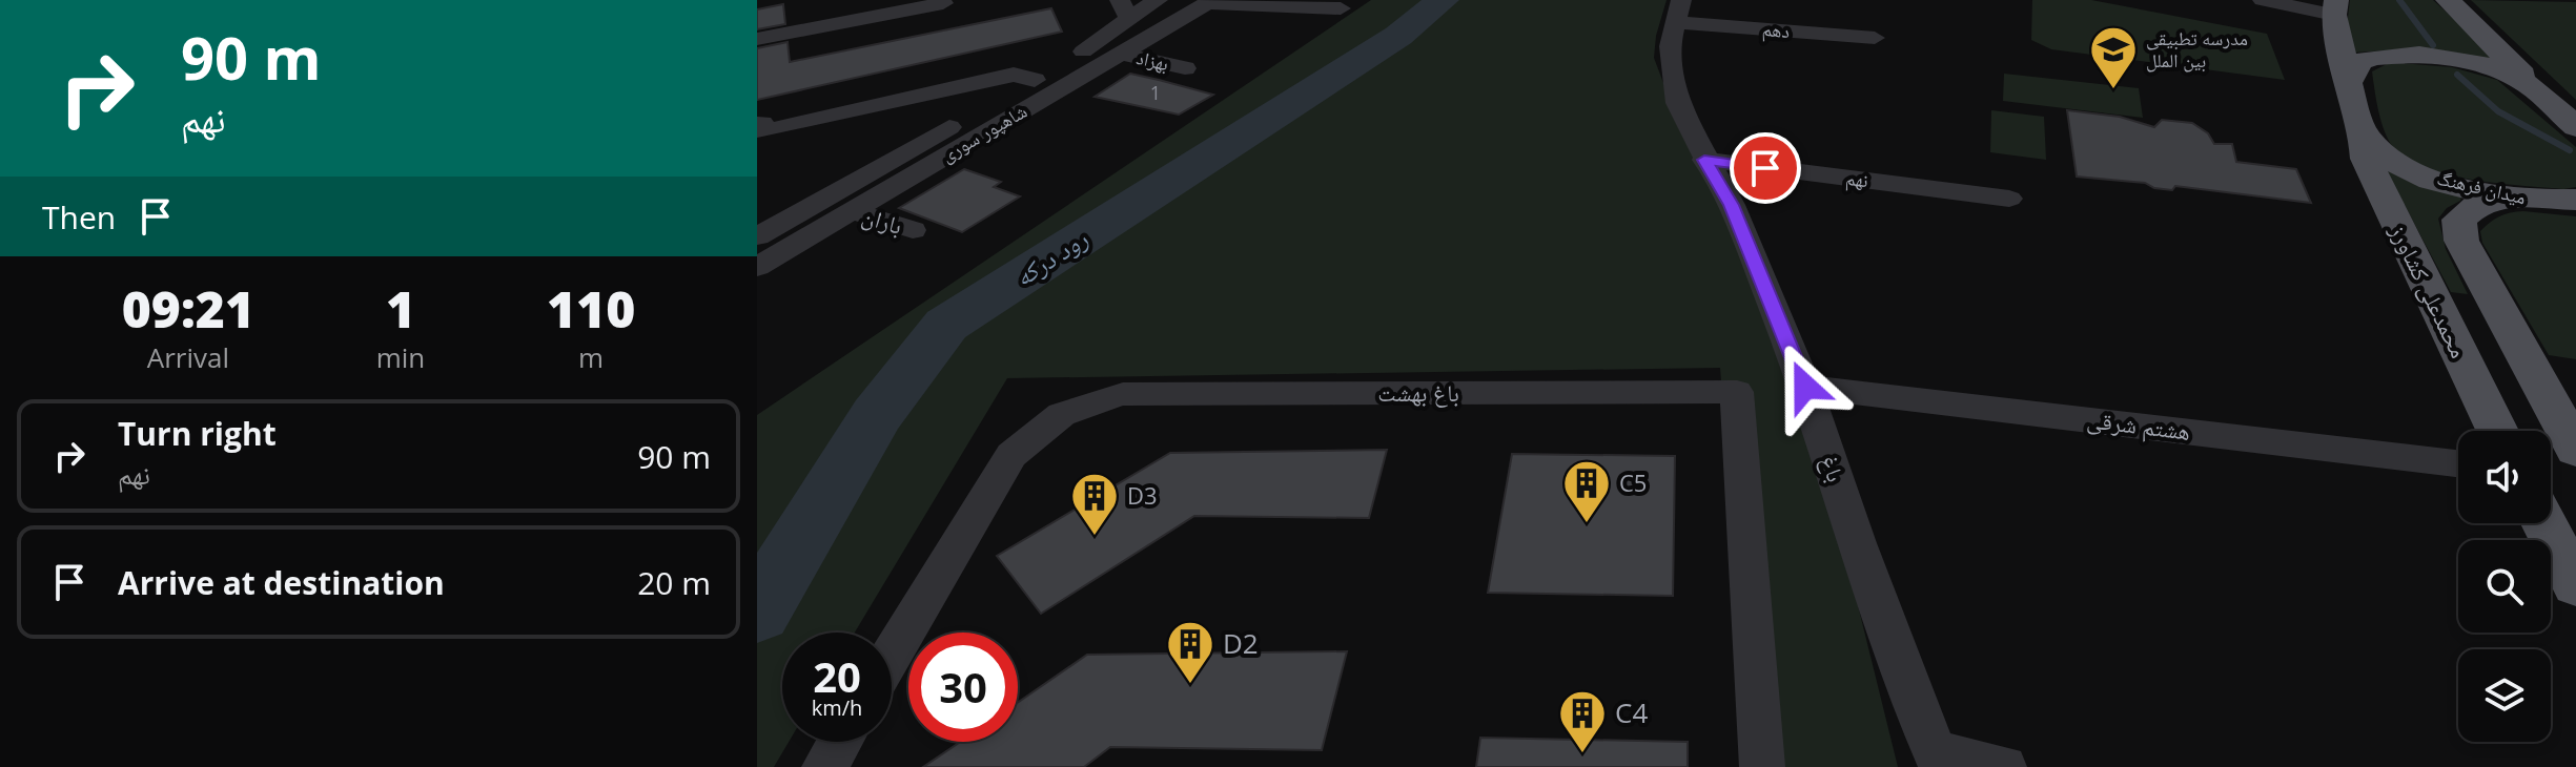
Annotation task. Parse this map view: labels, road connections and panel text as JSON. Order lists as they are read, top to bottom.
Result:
{
  "streets": {
    "main road": ["میدان فرهنگ", "محمدعلی کشاورز"],
    "street": [
      "دهم",
      "بهزاد",
      "شاهپور سوری",
      "نهم",
      "باران",
      "باغ بهشت",
      "هشتم شرقی",
      "باغ"
    ]
  },
  "crossings": [
    ["دهم", "باغ"],
    ["بهزاد", "شاهپور سوری"],
    ["شاهپور سوری", "باران"],
    ["نهم", "باغ"],
    ["میدان فرهنگ", "محمدعلی کشاورز"],
    ["هشتم شرقی", "باغ"]
  ],
  "water": ["رود درکه"],
  "places": {
    "school or university": ["مدرسه تطبیقی بین الملل"],
    "building": [
      "C5",
      "D3",
      "D2",
      "C4"
    ]
  },
  "house_numbers": ["1"],
  "page": {
    "turn": ["90 m", "نهم"],
    "then": "Then",
    "eta": [
      "09:21",
      "Arrival",
      "1",
      "min",
      "110",
      "m"
    ],
    "list": [
      {
        "name": "Turn right",
        "note": "نهم",
        "value": "90 m"
      },
      {
        "name": "Arrive at destination",
        "value": "20 m"
      }
    ],
    "speed": "20 km/h",
    "limit": "30"
  }
}
